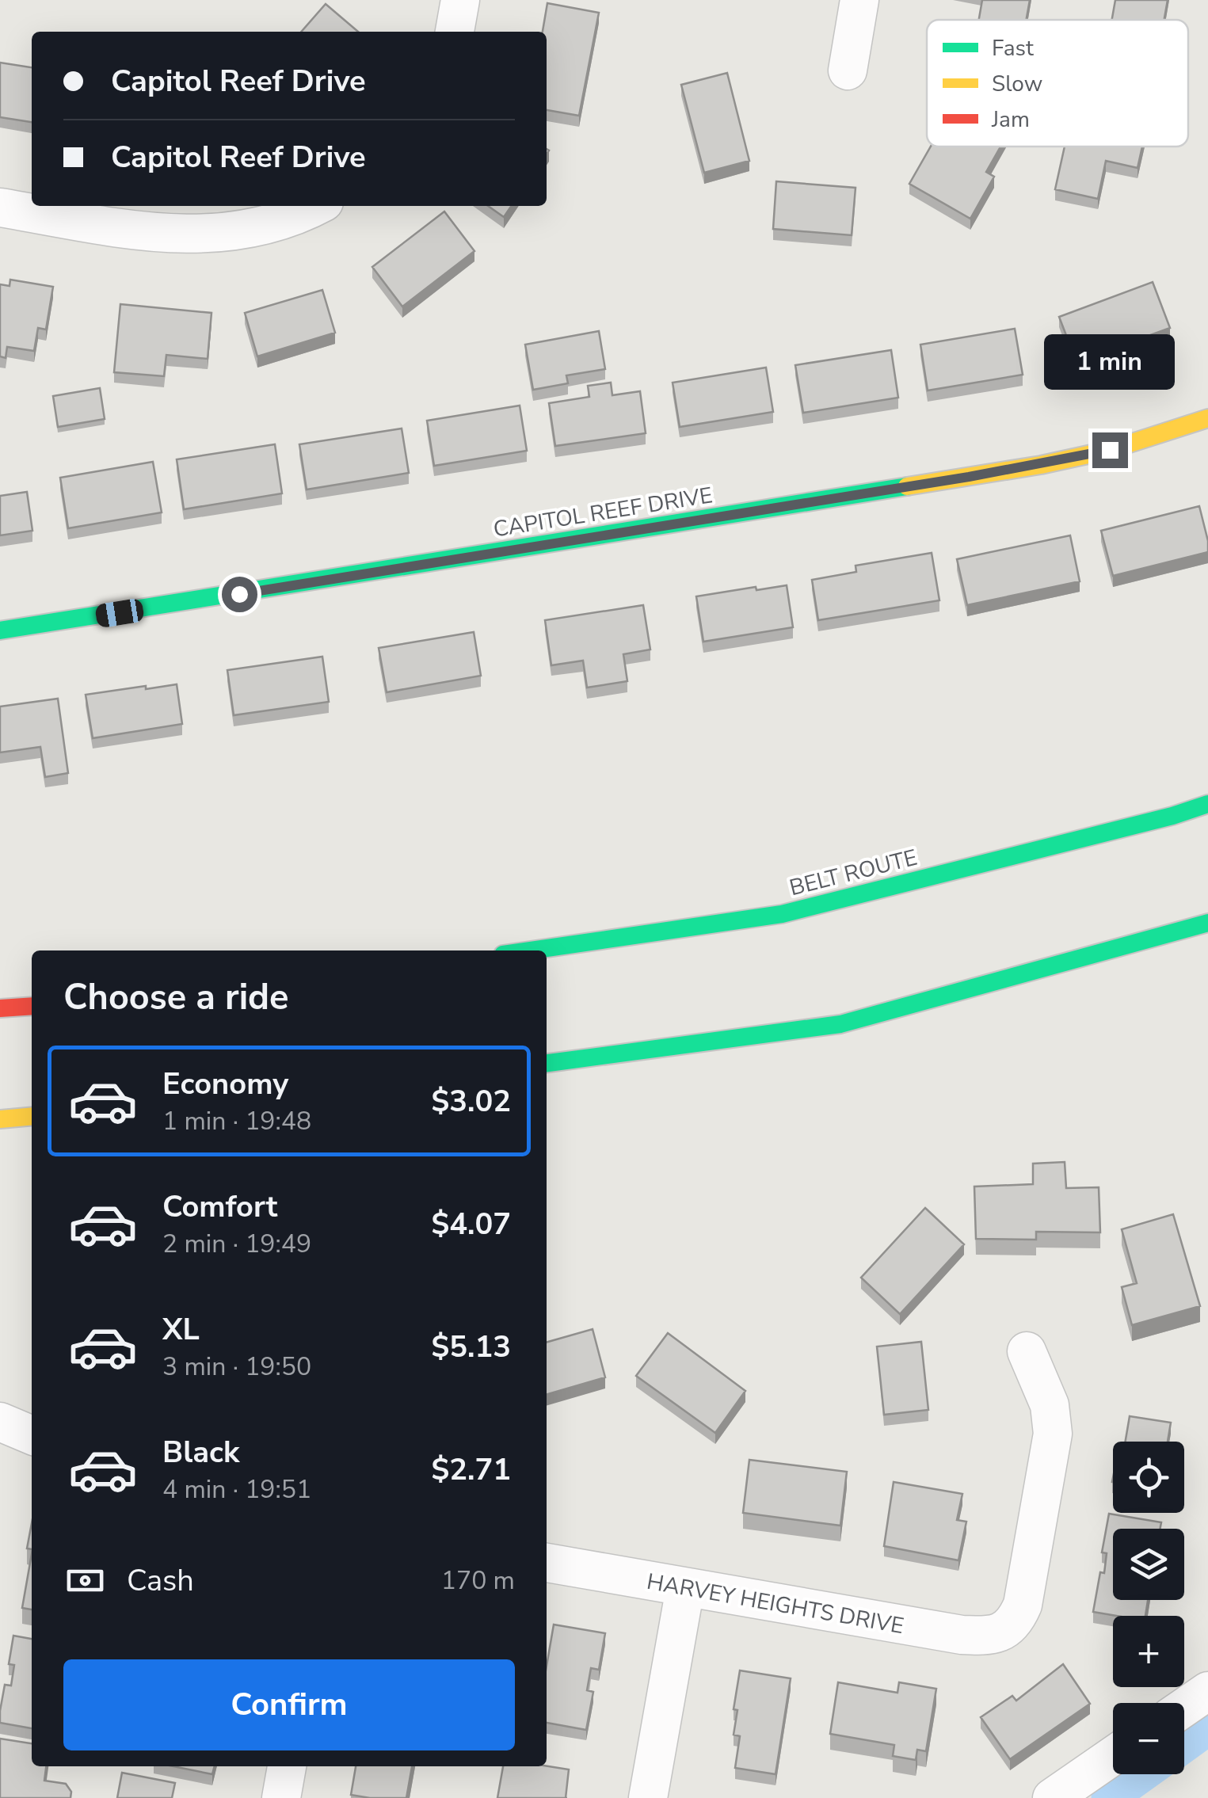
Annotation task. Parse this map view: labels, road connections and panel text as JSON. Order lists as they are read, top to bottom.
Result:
{
  "streets": {
    "main road": ["CAPITOL REEF DRIVE", "BELT ROUTE"],
    "street": ["HARVEY HEIGHTS DRIVE"]
  },
  "legend": ["Fast", "Slow", "Jam"],
  "page": {
    "banner": ["Capitol Reef Drive", "Capitol Reef Drive"],
    "bubble": "1 min",
    "heading": "Choose a ride",
    "list": [
      {
        "name": "Economy",
        "note": "1 min · 19:48",
        "value": "$3.02"
      },
      {
        "name": "Comfort",
        "note": "2 min · 19:49",
        "value": "$4.07"
      },
      {
        "name": "XL",
        "note": "3 min · 19:50",
        "value": "$5.13"
      },
      {
        "name": "Black",
        "note": "4 min · 19:51",
        "value": "$2.71"
      }
    ],
    "map_buttons": ["+", "−"],
    "pay": ["Cash", "170 m"],
    "buttons": "Confirm"
  }
}
